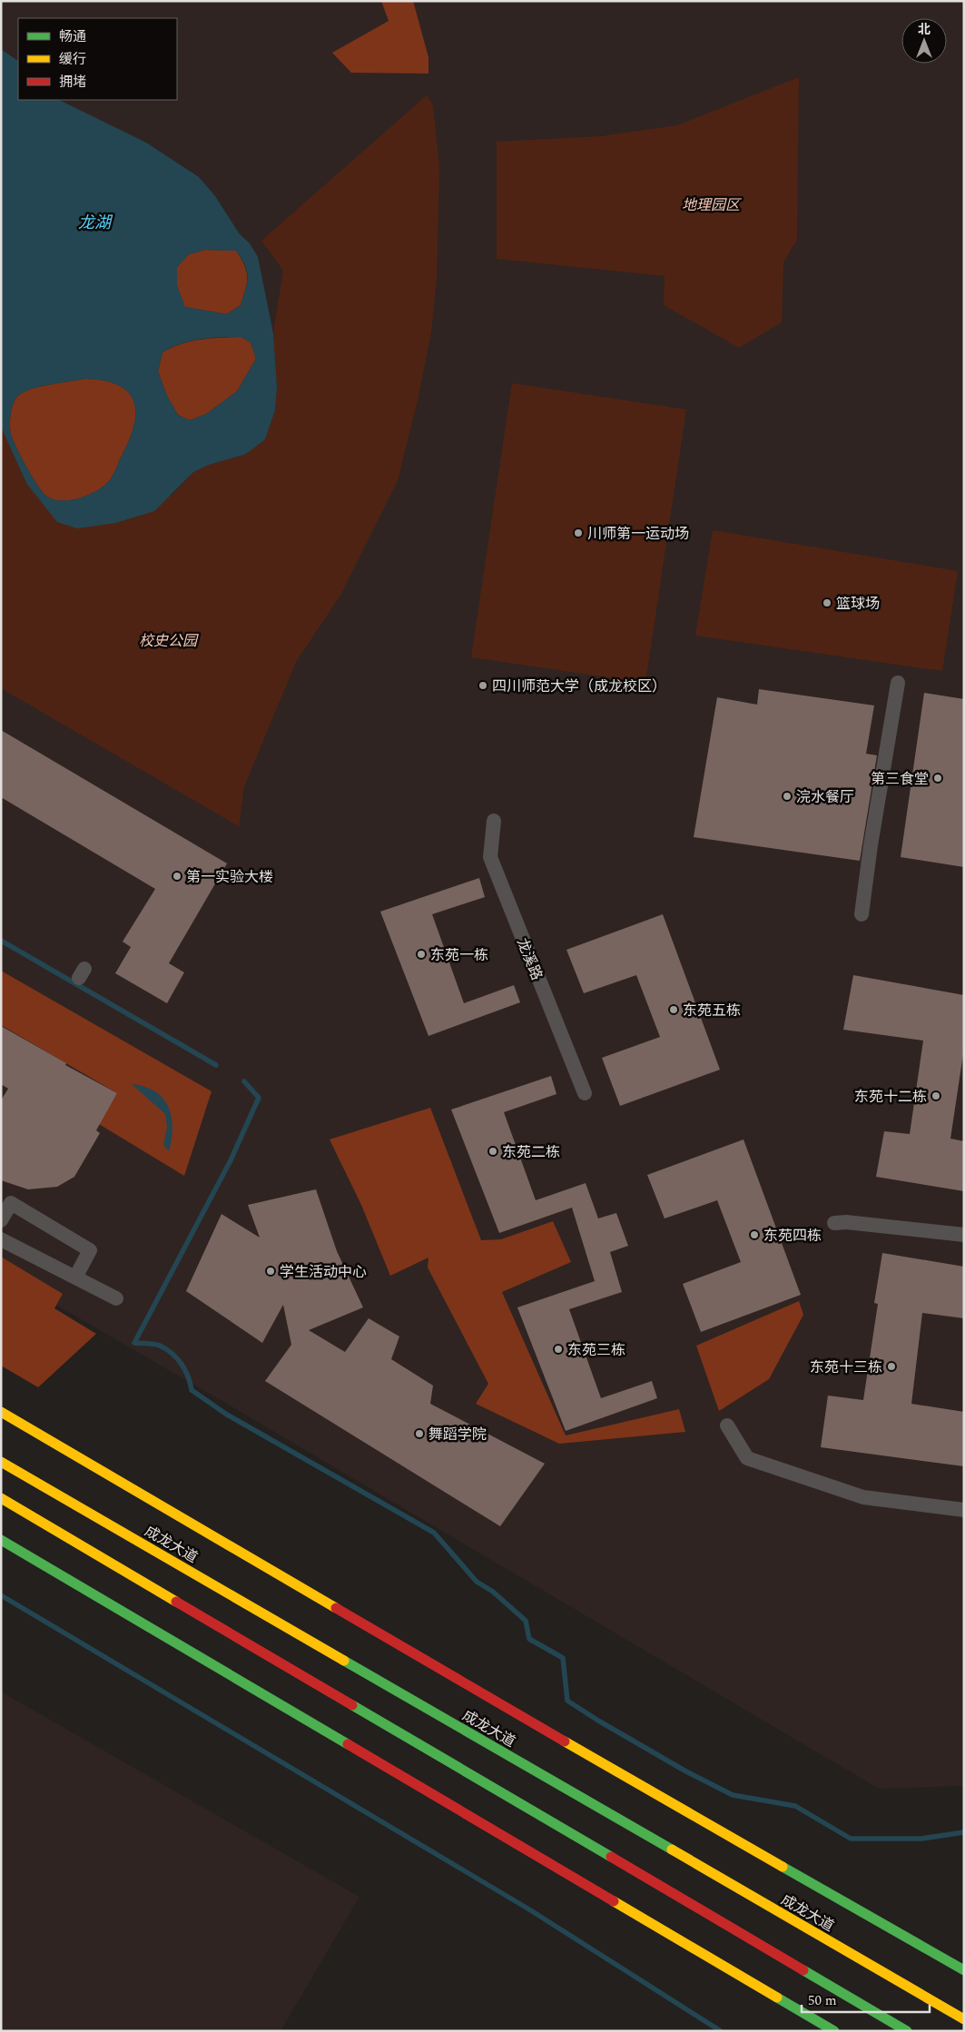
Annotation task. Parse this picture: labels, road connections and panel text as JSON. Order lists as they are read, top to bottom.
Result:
{
  "streets": {
    "main road": ["成龙大道"],
    "street": ["龙溪路"]
  },
  "water": ["龙湖"],
  "parks": ["地理园区", "校史公园"],
  "places": [
    "川师第一运动场",
    "篮球场",
    "四川师范大学（成龙校区）",
    "第三食堂",
    "浣水餐厅",
    "第一实验大楼",
    "东苑一栋",
    "东苑五栋",
    "东苑十二栋",
    "东苑二栋",
    "东苑四栋",
    "学生活动中心",
    "东苑三栋",
    "东苑十三栋",
    "舞蹈学院"
  ],
  "legend": ["畅通", "缓行", "拥堵"],
  "scale_bar": "50 m",
  "north": "top"
}
